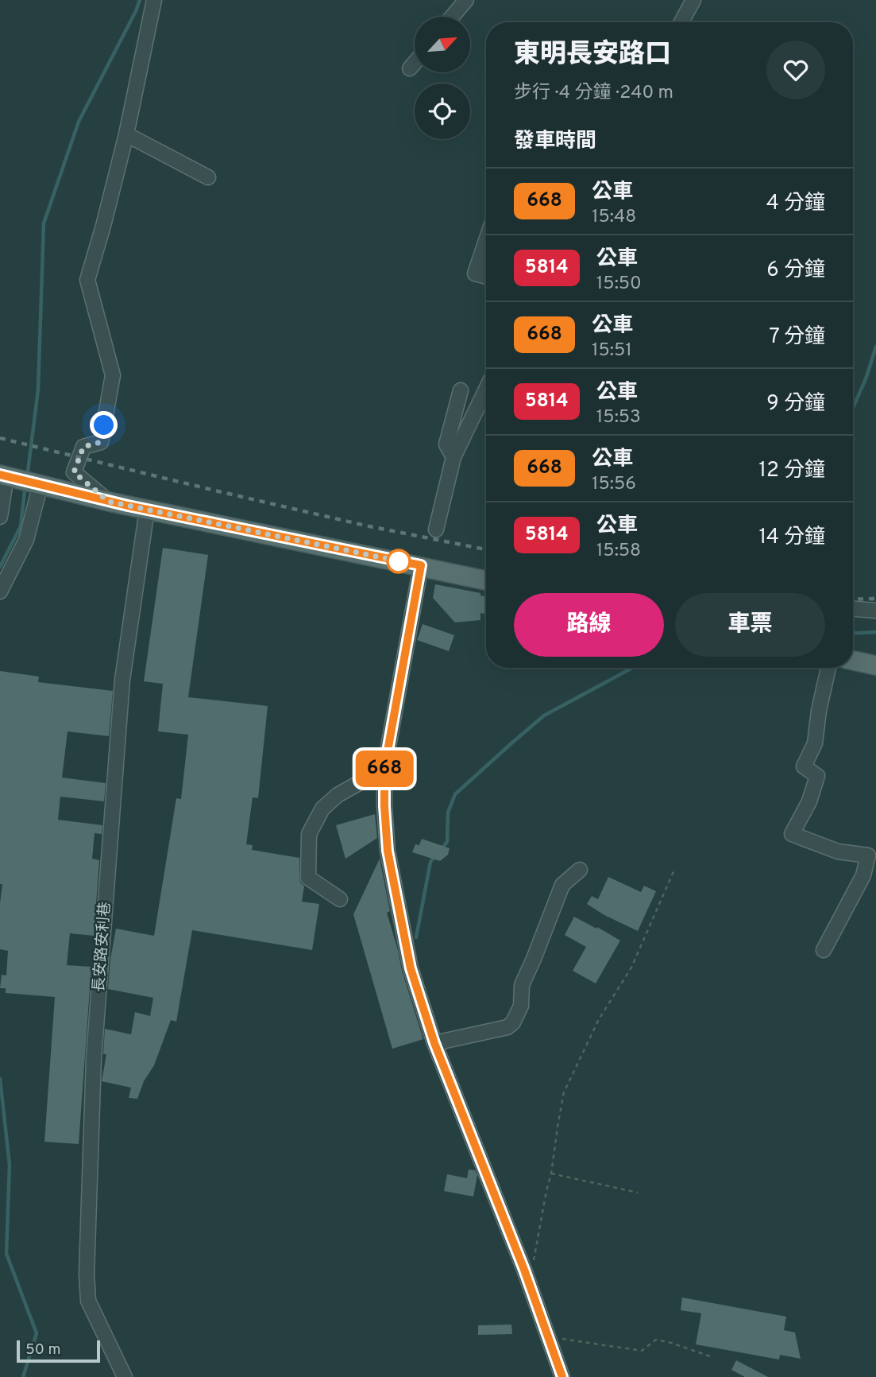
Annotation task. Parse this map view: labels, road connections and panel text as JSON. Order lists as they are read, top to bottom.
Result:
{
  "streets": {
    "street": ["長安路安利巷"]
  },
  "lines": ["bus line 668"],
  "scale_bar": "50 m",
  "north": "top right",
  "page": {
    "on_map": "668",
    "heading": [
      ["東明長安路口", "步行 · 4 分鐘 · 240 m"],
      "發車時間"
    ],
    "list": [
      {
        "mark": "668",
        "name": "公車",
        "note": "15:48",
        "value": "4 分鐘"
      },
      {
        "mark": "5814",
        "name": "公車",
        "note": "15:50",
        "value": "6 分鐘"
      },
      {
        "mark": "668",
        "name": "公車",
        "note": "15:51",
        "value": "7 分鐘"
      },
      {
        "mark": "5814",
        "name": "公車",
        "note": "15:53",
        "value": "9 分鐘"
      },
      {
        "mark": "668",
        "name": "公車",
        "note": "15:56",
        "value": "12 分鐘"
      },
      {
        "mark": "5814",
        "name": "公車",
        "note": "15:58",
        "value": "14 分鐘"
      }
    ],
    "buttons": ["路線", "車票"],
    "scale": "50 m"
  }
}
